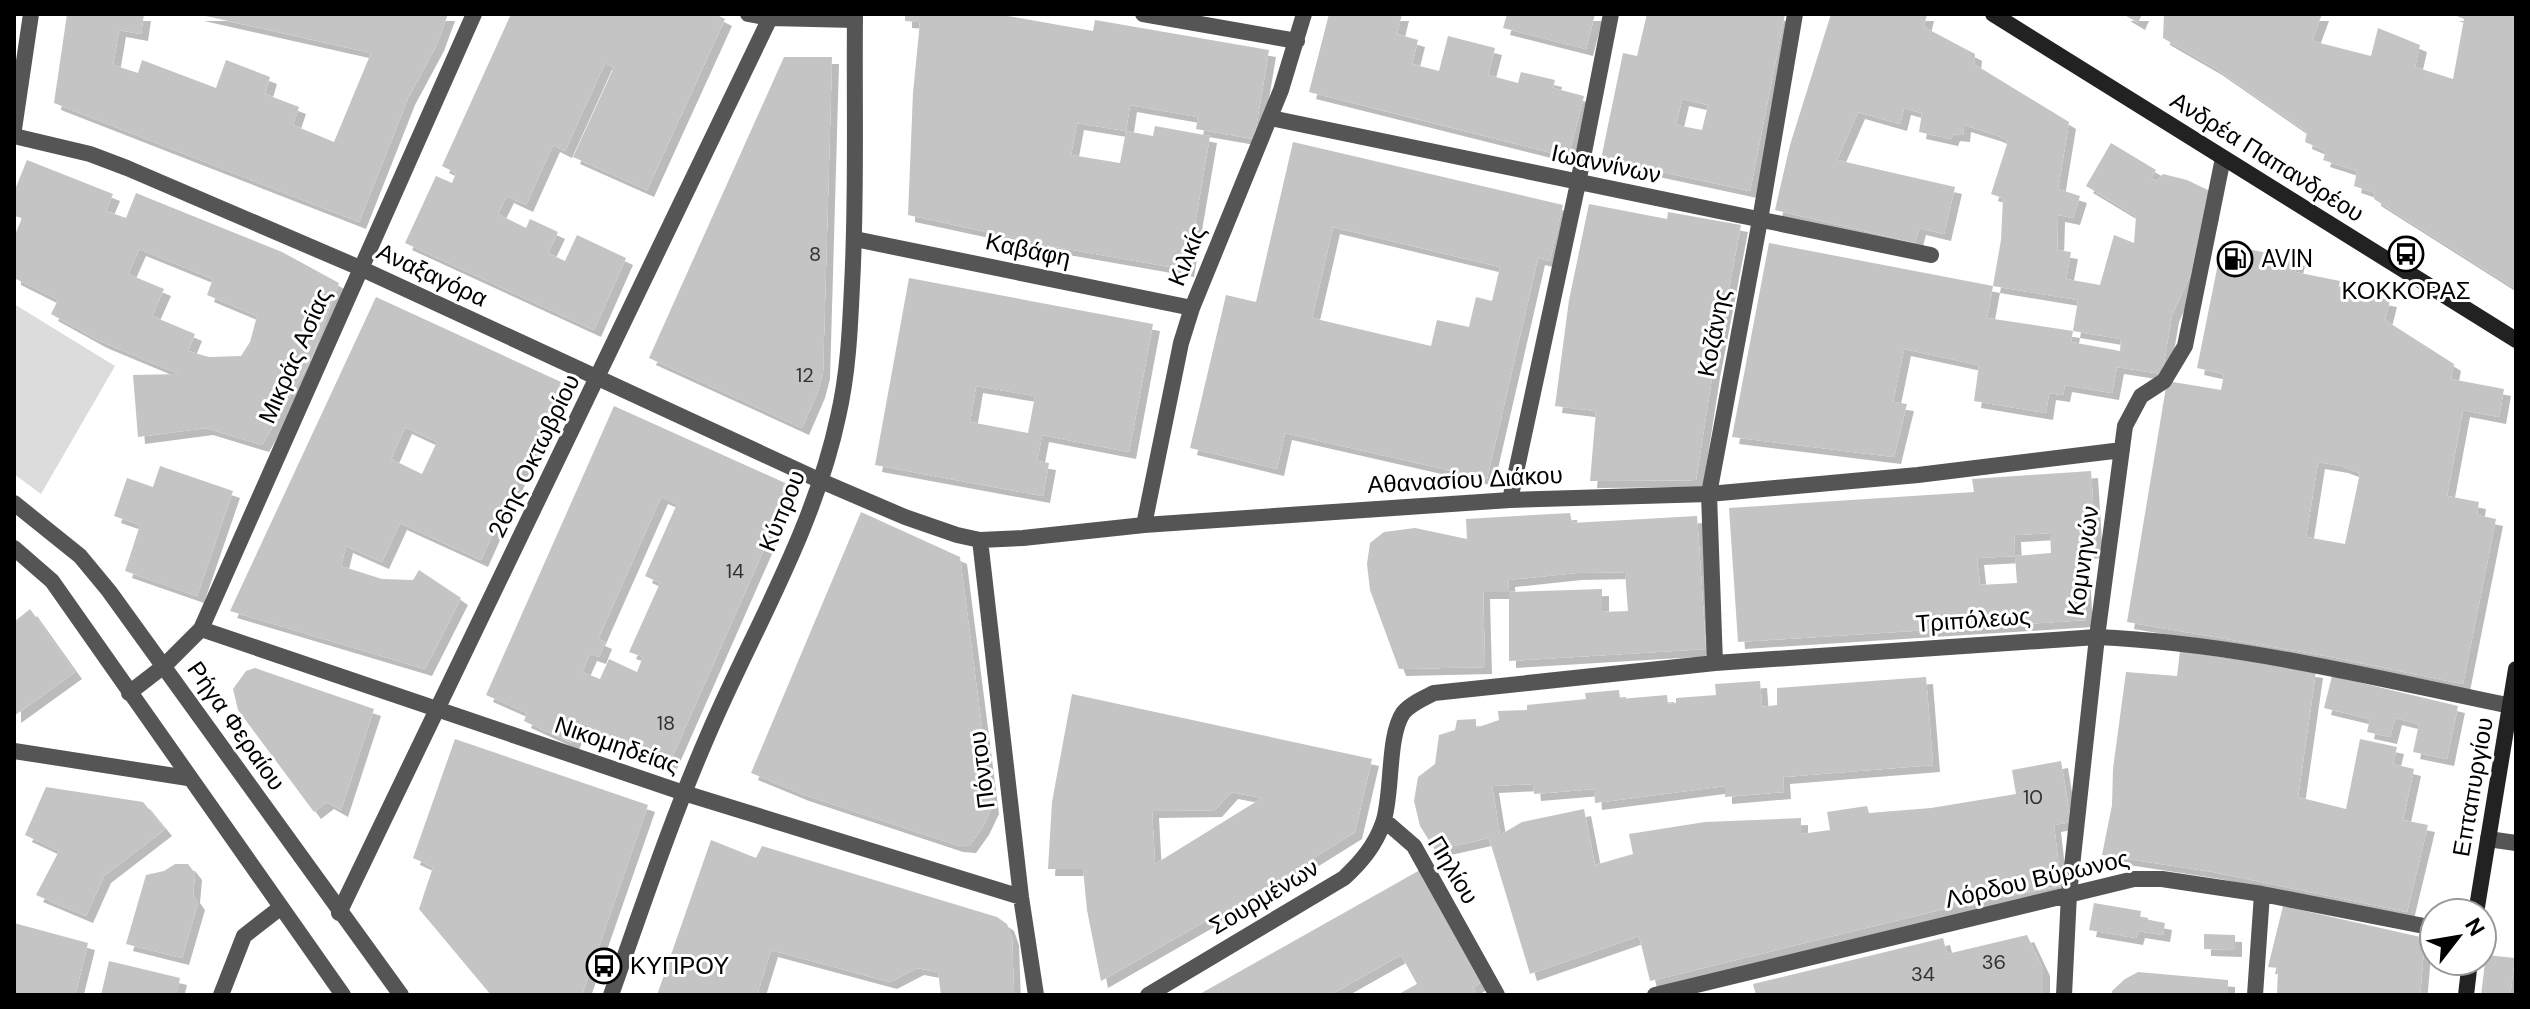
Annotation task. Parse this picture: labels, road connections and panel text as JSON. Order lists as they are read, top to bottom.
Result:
{
  "streets": {
    "main road": ["Ανδρέα Παπανδρέου", "Επταπυργίου"],
    "street": [
      "Ιωαννίνων",
      "Καβάφη",
      "Κιλκίς",
      "Αναξαγόρα",
      "Κοζάνης",
      "Μικράς Ασίας",
      "26ης Οκτωβρίου",
      "Αθανασίου Διάκου",
      "Κύπρου",
      "Κομνηνών",
      "Τριπόλεως",
      "Ρήγα Φεραίου",
      "Νικομηδείας",
      "Πόντου",
      "Πηλίου",
      "Λόρδου Βύρωνος",
      "Σουρμένων"
    ]
  },
  "crossings": [
    ["Ανδρέα Παπανδρέου", "Κομνηνών"],
    ["Ιωαννίνων", "Κιλκίς"],
    ["Ιωαννίνων", "Κοζάνης"],
    ["Καβάφη", "Κιλκίς"],
    ["Καβάφη", "Κύπρου"],
    ["Κιλκίς", "Αθανασίου Διάκου"],
    ["Αναξαγόρα", "Μικράς Ασίας"],
    ["Αναξαγόρα", "26ης Οκτωβρίου"],
    ["Αναξαγόρα", "Αθανασίου Διάκου"],
    ["Αναξαγόρα", "Κύπρου"],
    ["Κοζάνης", "Αθανασίου Διάκου"],
    ["Κοζάνης", "Τριπόλεως"],
    ["Μικράς Ασίας", "Ρήγα Φεραίου"],
    ["Μικράς Ασίας", "Νικομηδείας"],
    ["26ης Οκτωβρίου", "Ρήγα Φεραίου"],
    ["26ης Οκτωβρίου", "Νικομηδείας"],
    ["Αθανασίου Διάκου", "Κύπρου"],
    ["Αθανασίου Διάκου", "Κομνηνών"],
    ["Αθανασίου Διάκου", "Πόντου"],
    ["Κύπρου", "Νικομηδείας"],
    ["Κομνηνών", "Τριπόλεως"],
    ["Κομνηνών", "Λόρδου Βύρωνος"],
    ["Τριπόλεως", "Επταπυργίου"],
    ["Τριπόλεως", "Πηλίου"],
    ["Τριπόλεως", "Σουρμένων"],
    ["Νικομηδείας", "Πόντου"],
    ["Πηλίου", "Σουρμένων"]
  ],
  "places": {
    "bus stop": ["ΚΟΚΚΟΡΑΣ", "ΚΥΠΡΟΥ"],
    "fuel station": ["AVIN"]
  },
  "house_numbers": [
    "8",
    "12",
    "14",
    "18",
    "10",
    "36",
    "34"
  ],
  "north": "top right"
}
